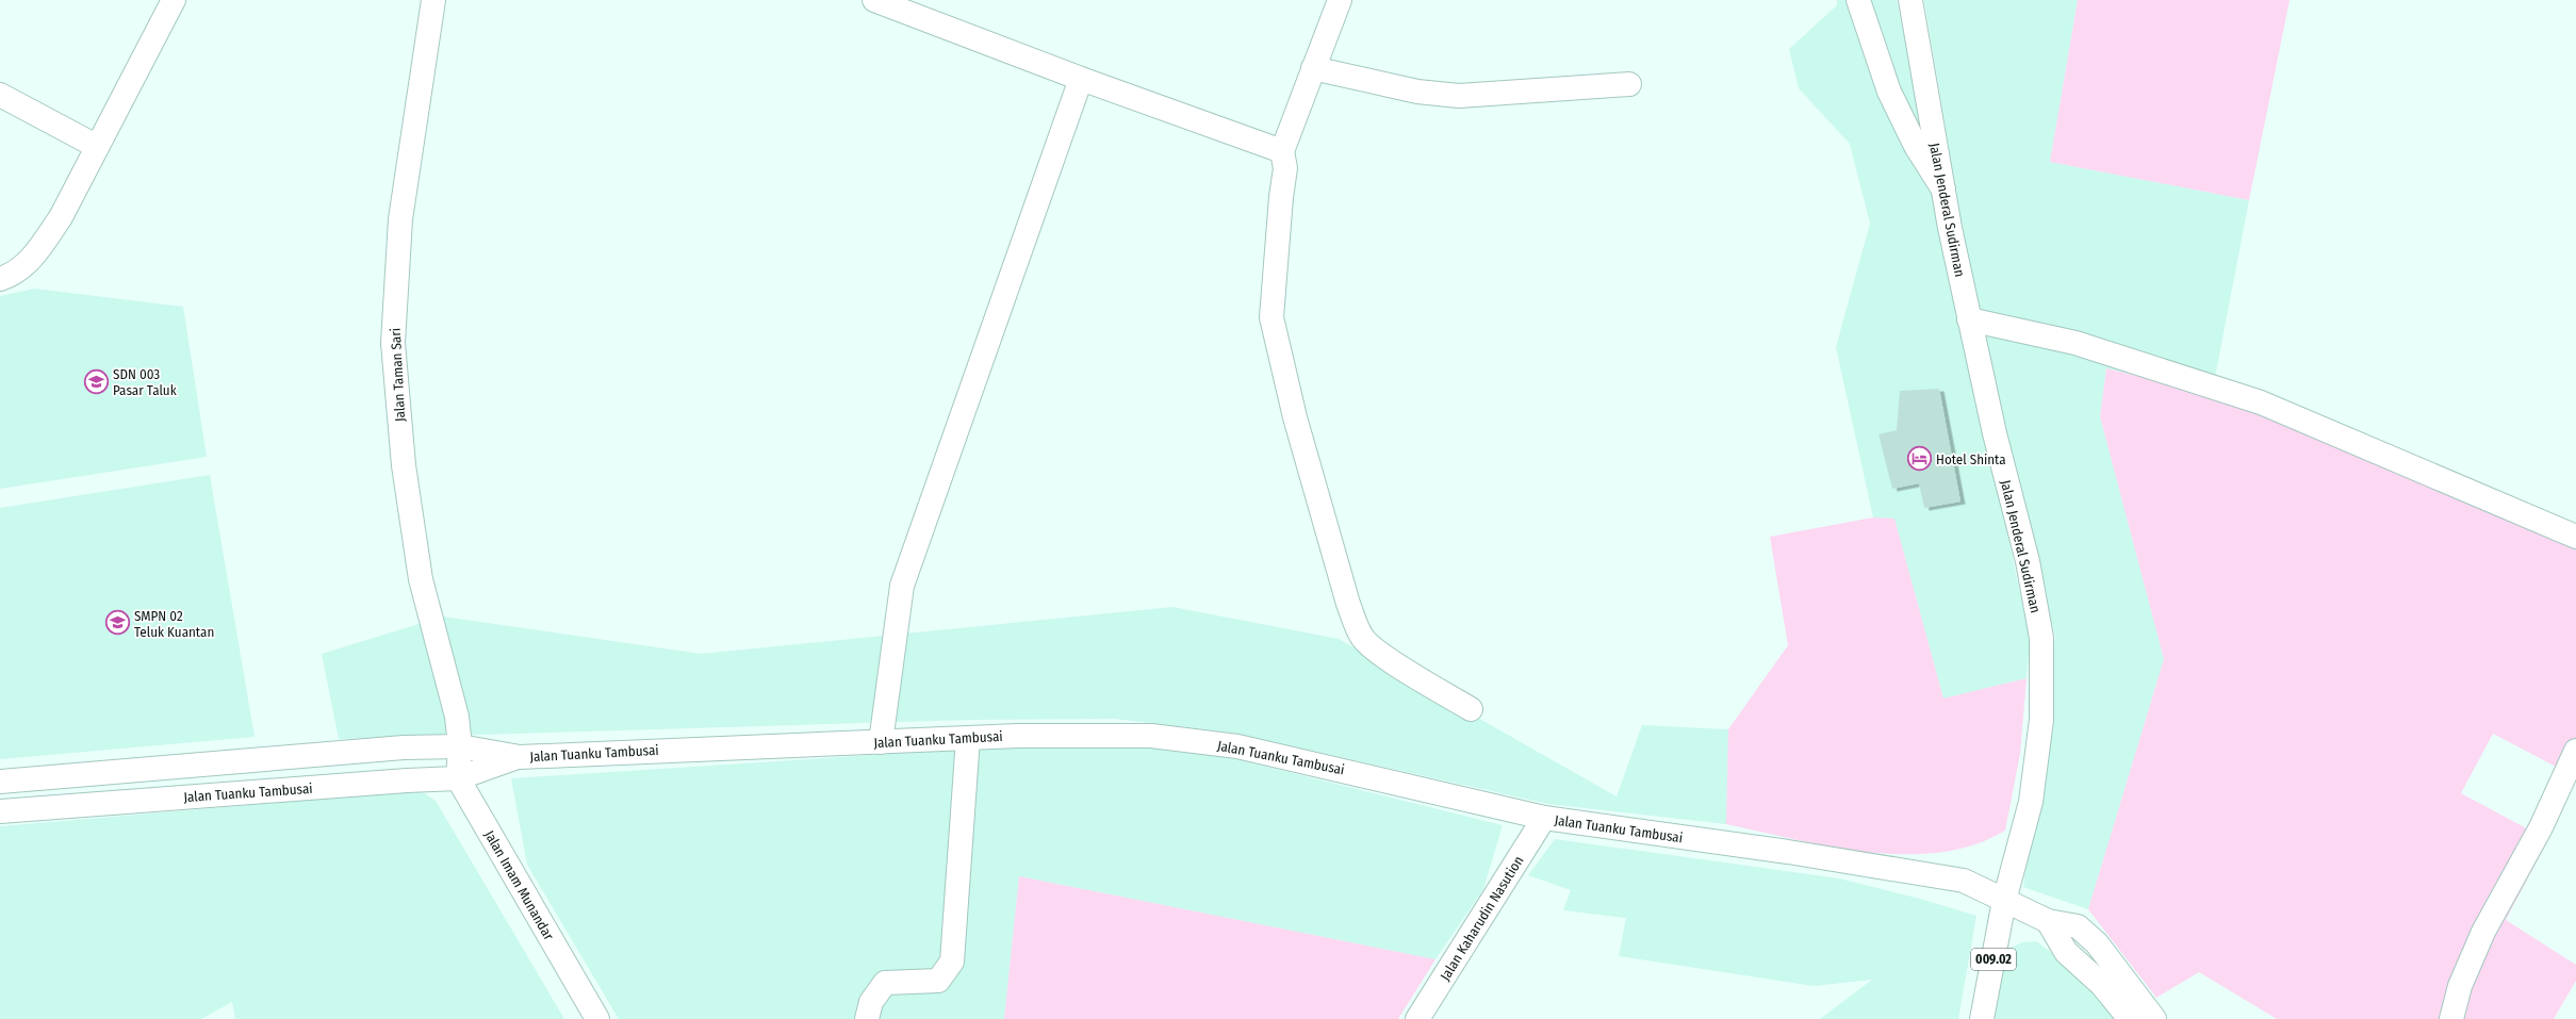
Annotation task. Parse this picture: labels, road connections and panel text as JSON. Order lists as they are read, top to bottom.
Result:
{
  "streets": {
    "street": [
      "Jalan Jenderal Sudirman",
      "Jalan Taman Sari",
      "Jalan Tuanku Tambusai",
      "Jalan Imam Munandar",
      "Jalan Kaharudin Nasution",
      "009.02"
    ]
  },
  "crossings": [
    ["Jalan Jenderal Sudirman", "Jalan Tuanku Tambusai"],
    ["Jalan Taman Sari", "Jalan Tuanku Tambusai"],
    ["Jalan Tuanku Tambusai", "Jalan Imam Munandar"],
    ["Jalan Tuanku Tambusai", "Jalan Kaharudin Nasution"]
  ],
  "places": {
    "school or university": ["SDN 003 Pasar Taluk", "SMPN 02 Teluk Kuantan"],
    "hotel": ["Hotel Shinta"]
  }
}
